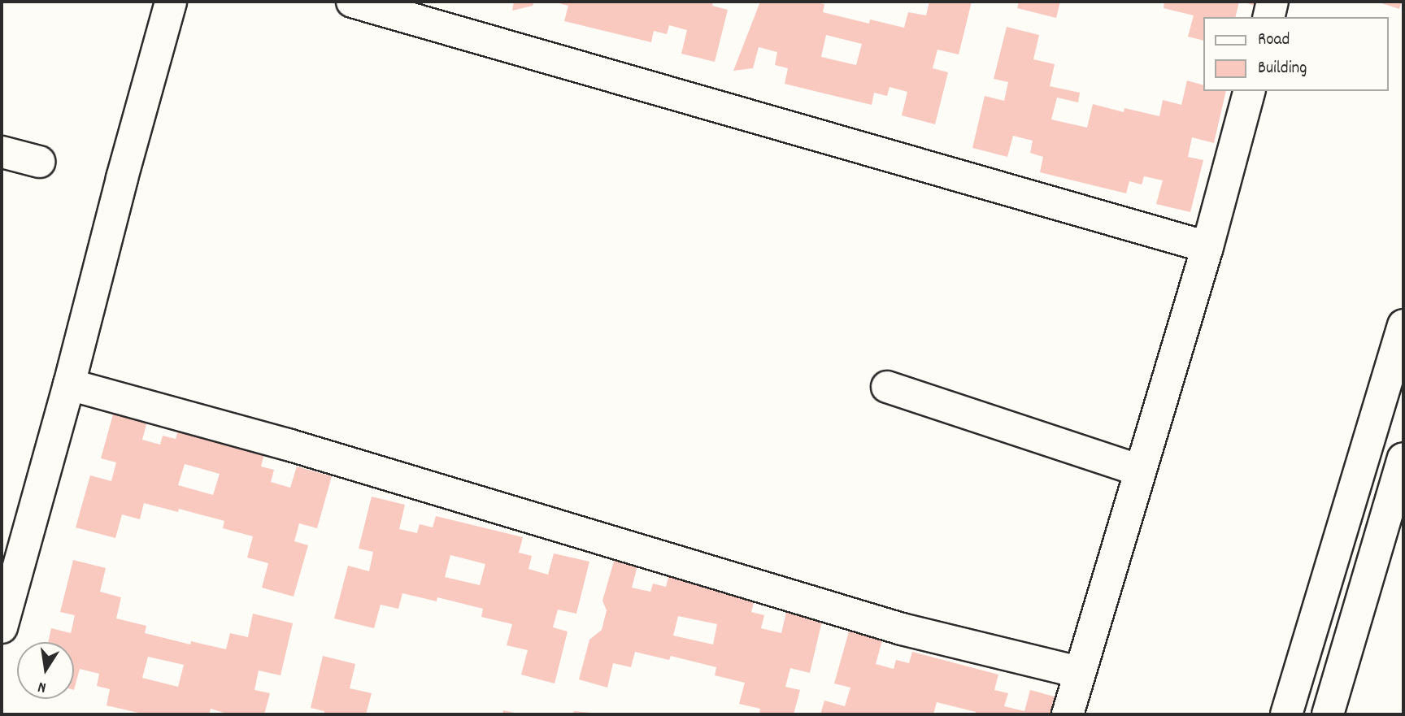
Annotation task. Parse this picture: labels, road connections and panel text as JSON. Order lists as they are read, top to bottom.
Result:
{
  "legend": ["Road", "Building"],
  "north": "bottom"
}
